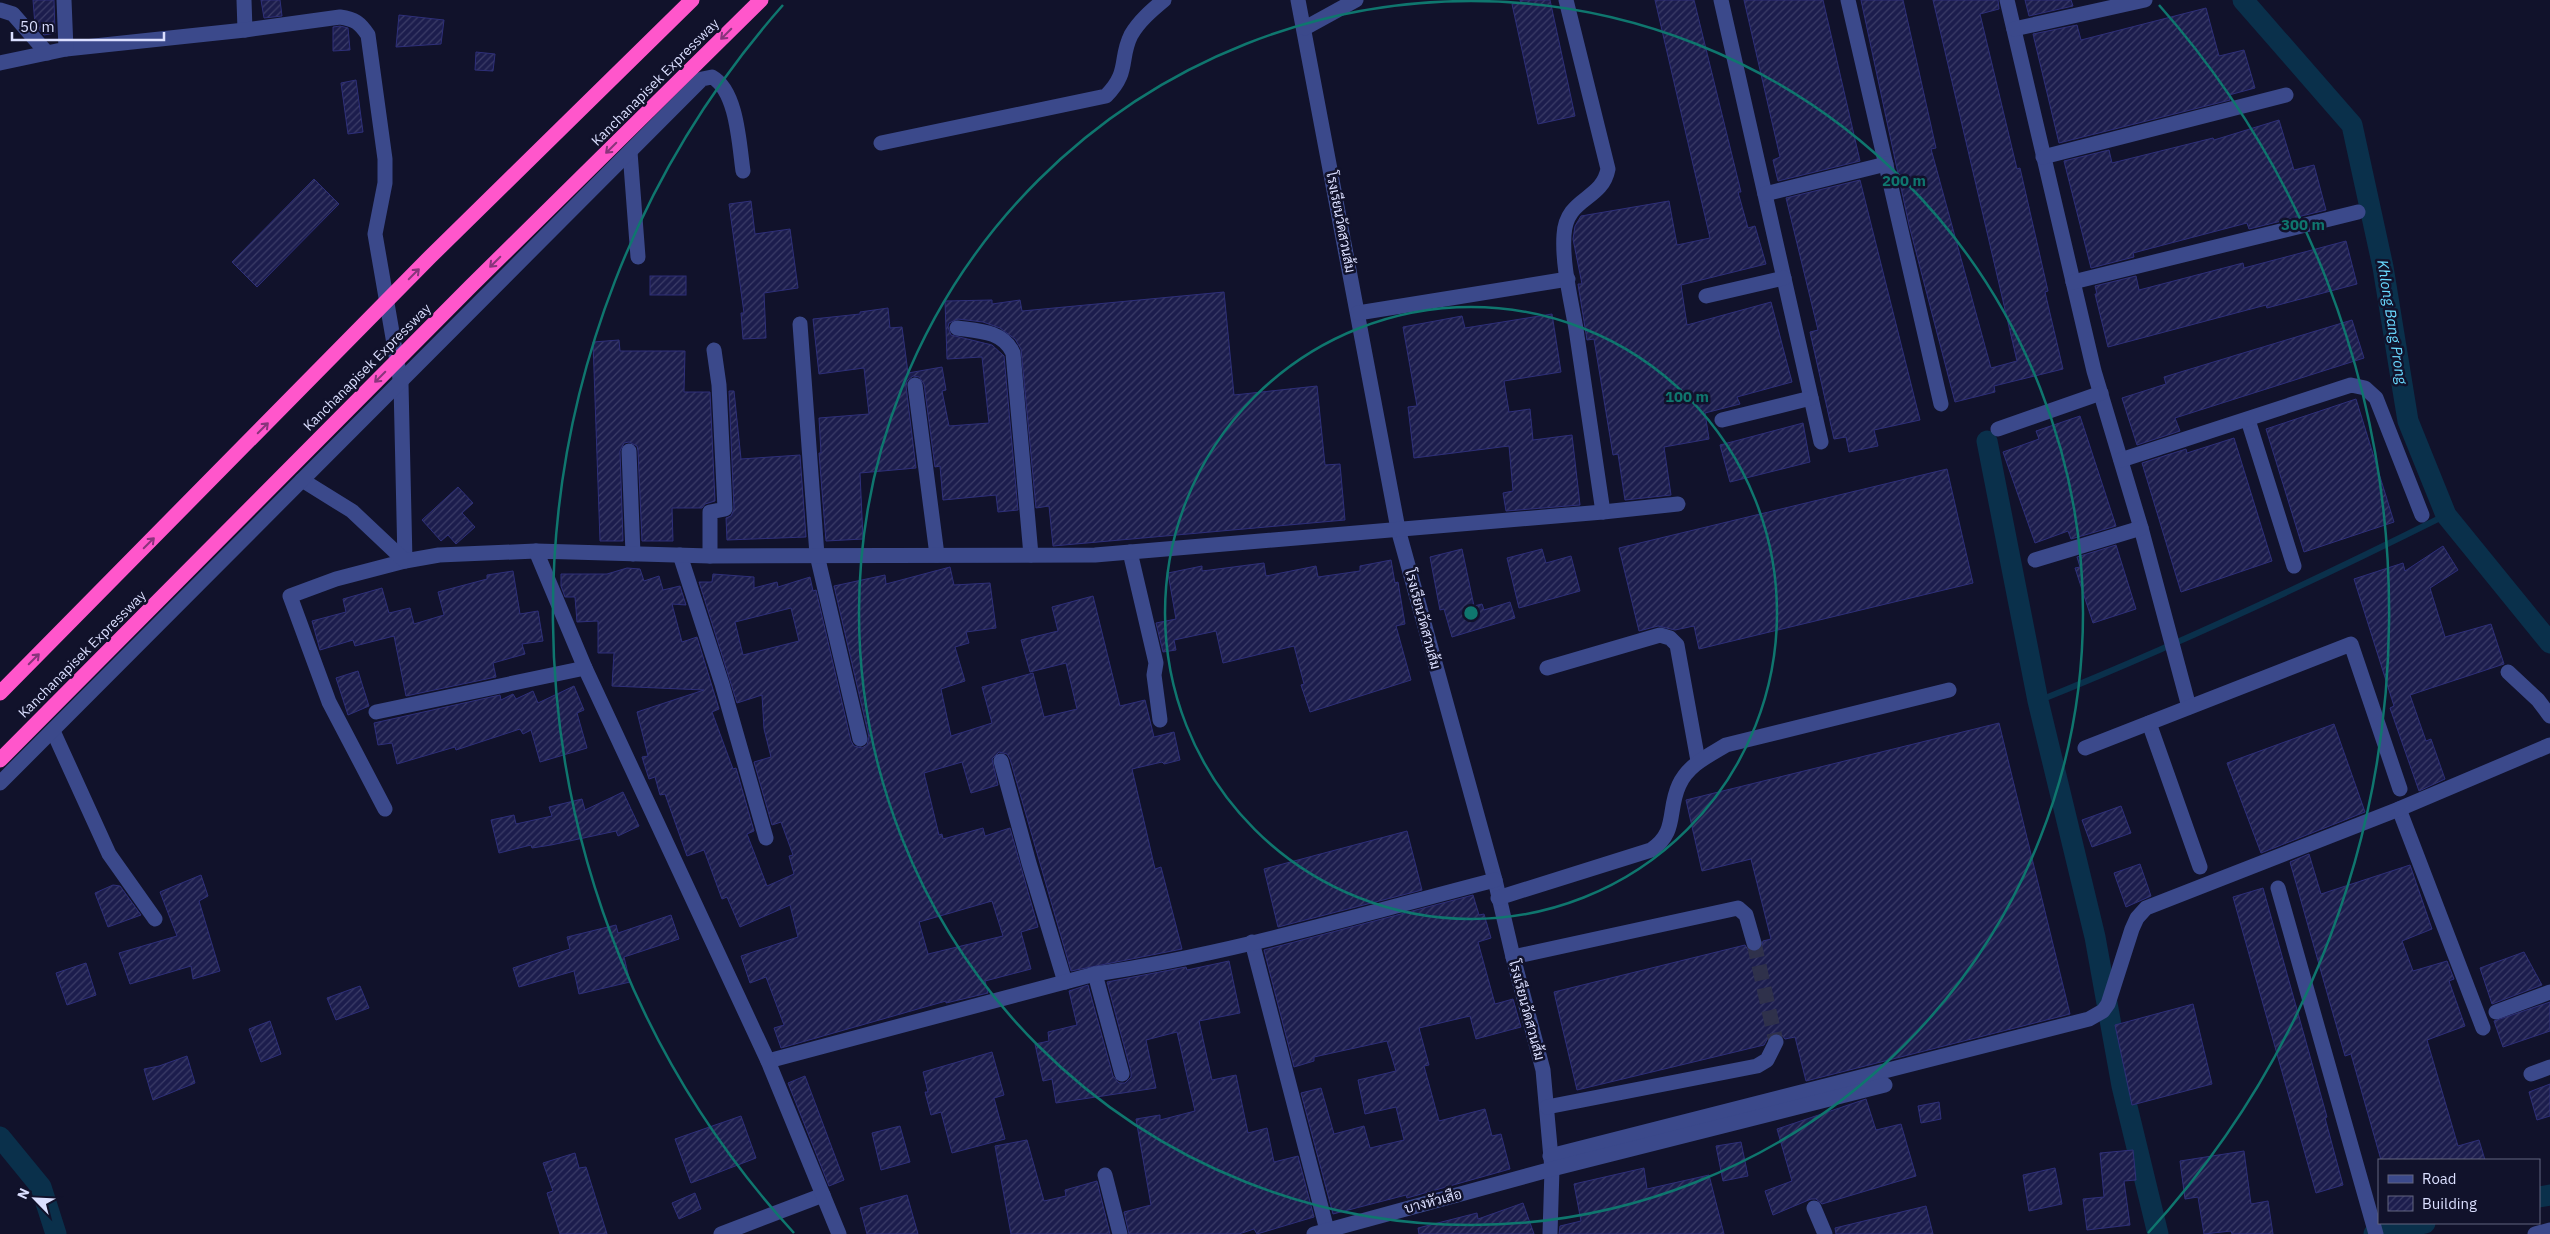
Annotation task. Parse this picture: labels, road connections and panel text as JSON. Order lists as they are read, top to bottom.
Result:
{
  "streets": {
    "highway": ["Kanchanapisek Expressway"],
    "street": ["โรงเรียนวัดสวนส้ม", "บางหัวเสือ"]
  },
  "crossings": [
    ["โรงเรียนวัดสวนส้ม", "บางหัวเสือ"]
  ],
  "water": ["Khlong Bang Prong"],
  "legend": ["Road", "Building"],
  "scale_bar": "50 m",
  "north": "top left",
  "rings": ["200 m", "300 m", "100 m"]
}
